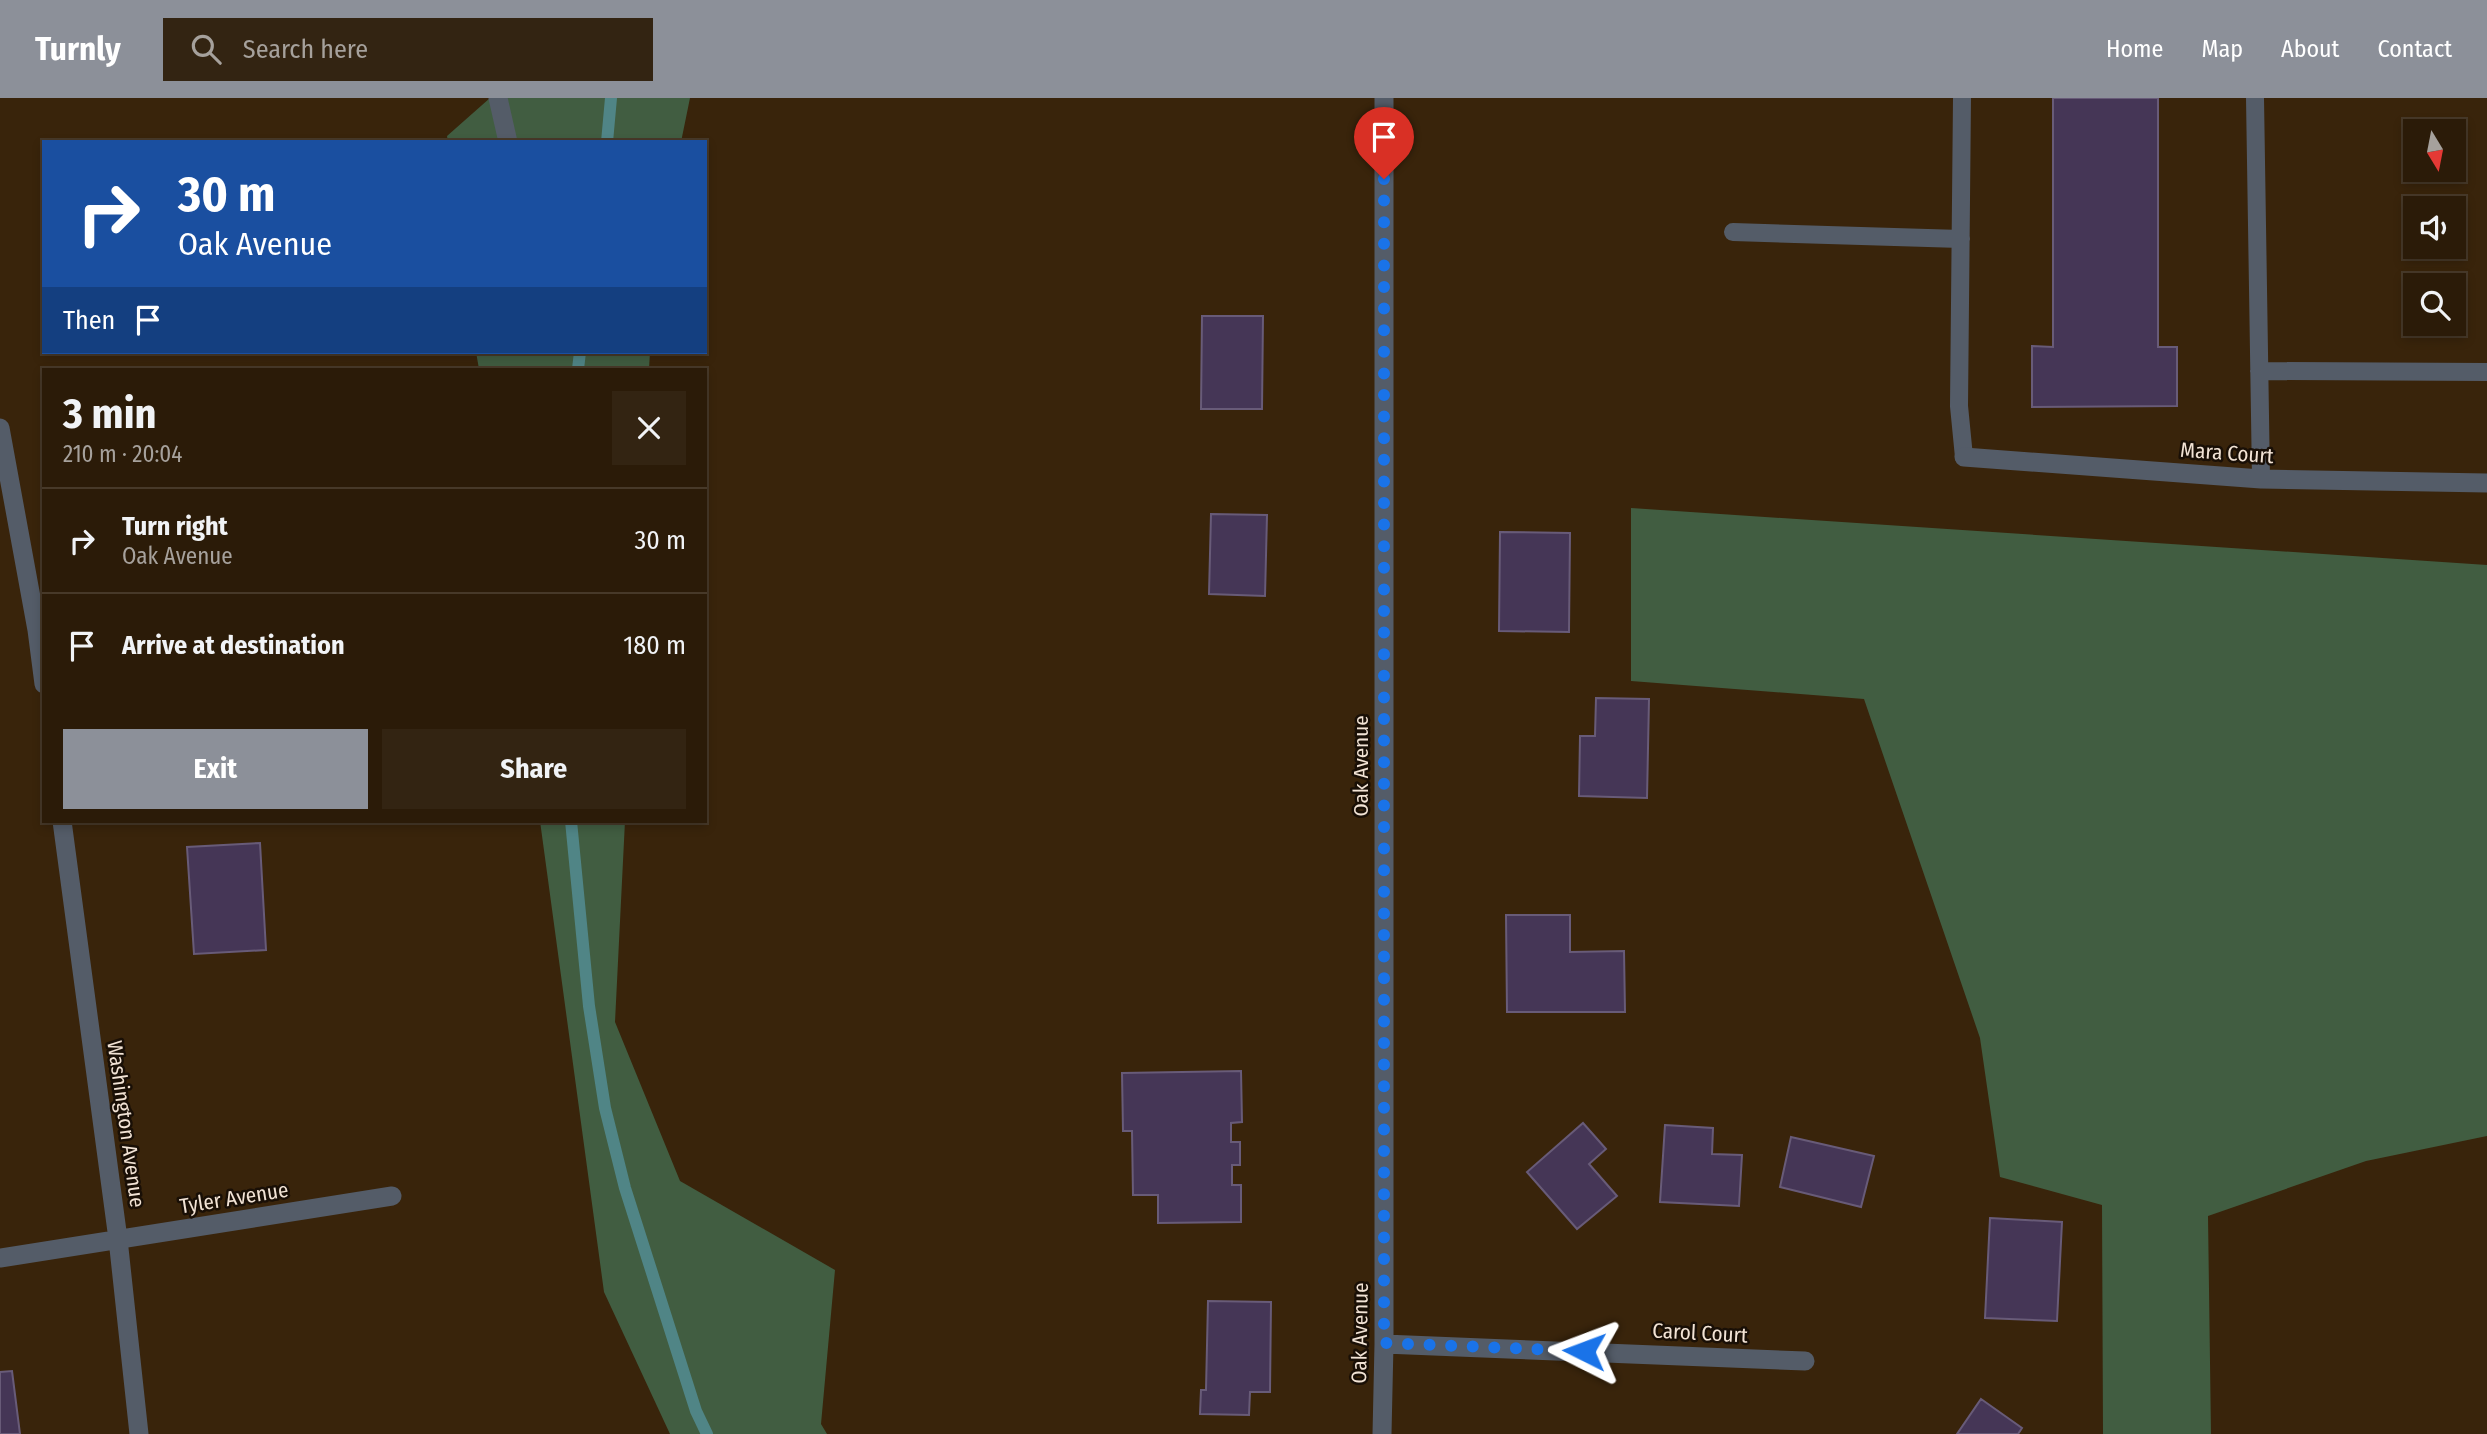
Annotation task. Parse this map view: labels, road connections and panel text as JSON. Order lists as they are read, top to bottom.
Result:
{
  "streets": {
    "street": [
      "Mara Court",
      "Oak Avenue",
      "Washington Avenue",
      "Tyler Avenue",
      "Carol Court"
    ]
  },
  "crossings": [
    ["Oak Avenue", "Carol Court"],
    ["Washington Avenue", "Tyler Avenue"]
  ],
  "north": "bottom",
  "page": {
    "header": "Turnly",
    "search": "Search here",
    "nav": [
      "Home",
      "Map",
      "About",
      "Contact"
    ],
    "turn": ["30 m", "Oak Avenue"],
    "then": "Then",
    "heading": ["3 min", "210 m · 20:04"],
    "list": [
      {
        "name": "Turn right",
        "note": "Oak Avenue",
        "value": "30 m"
      },
      {
        "name": "Arrive at destination",
        "value": "180 m"
      }
    ],
    "buttons": ["Exit", "Share"]
  }
}
